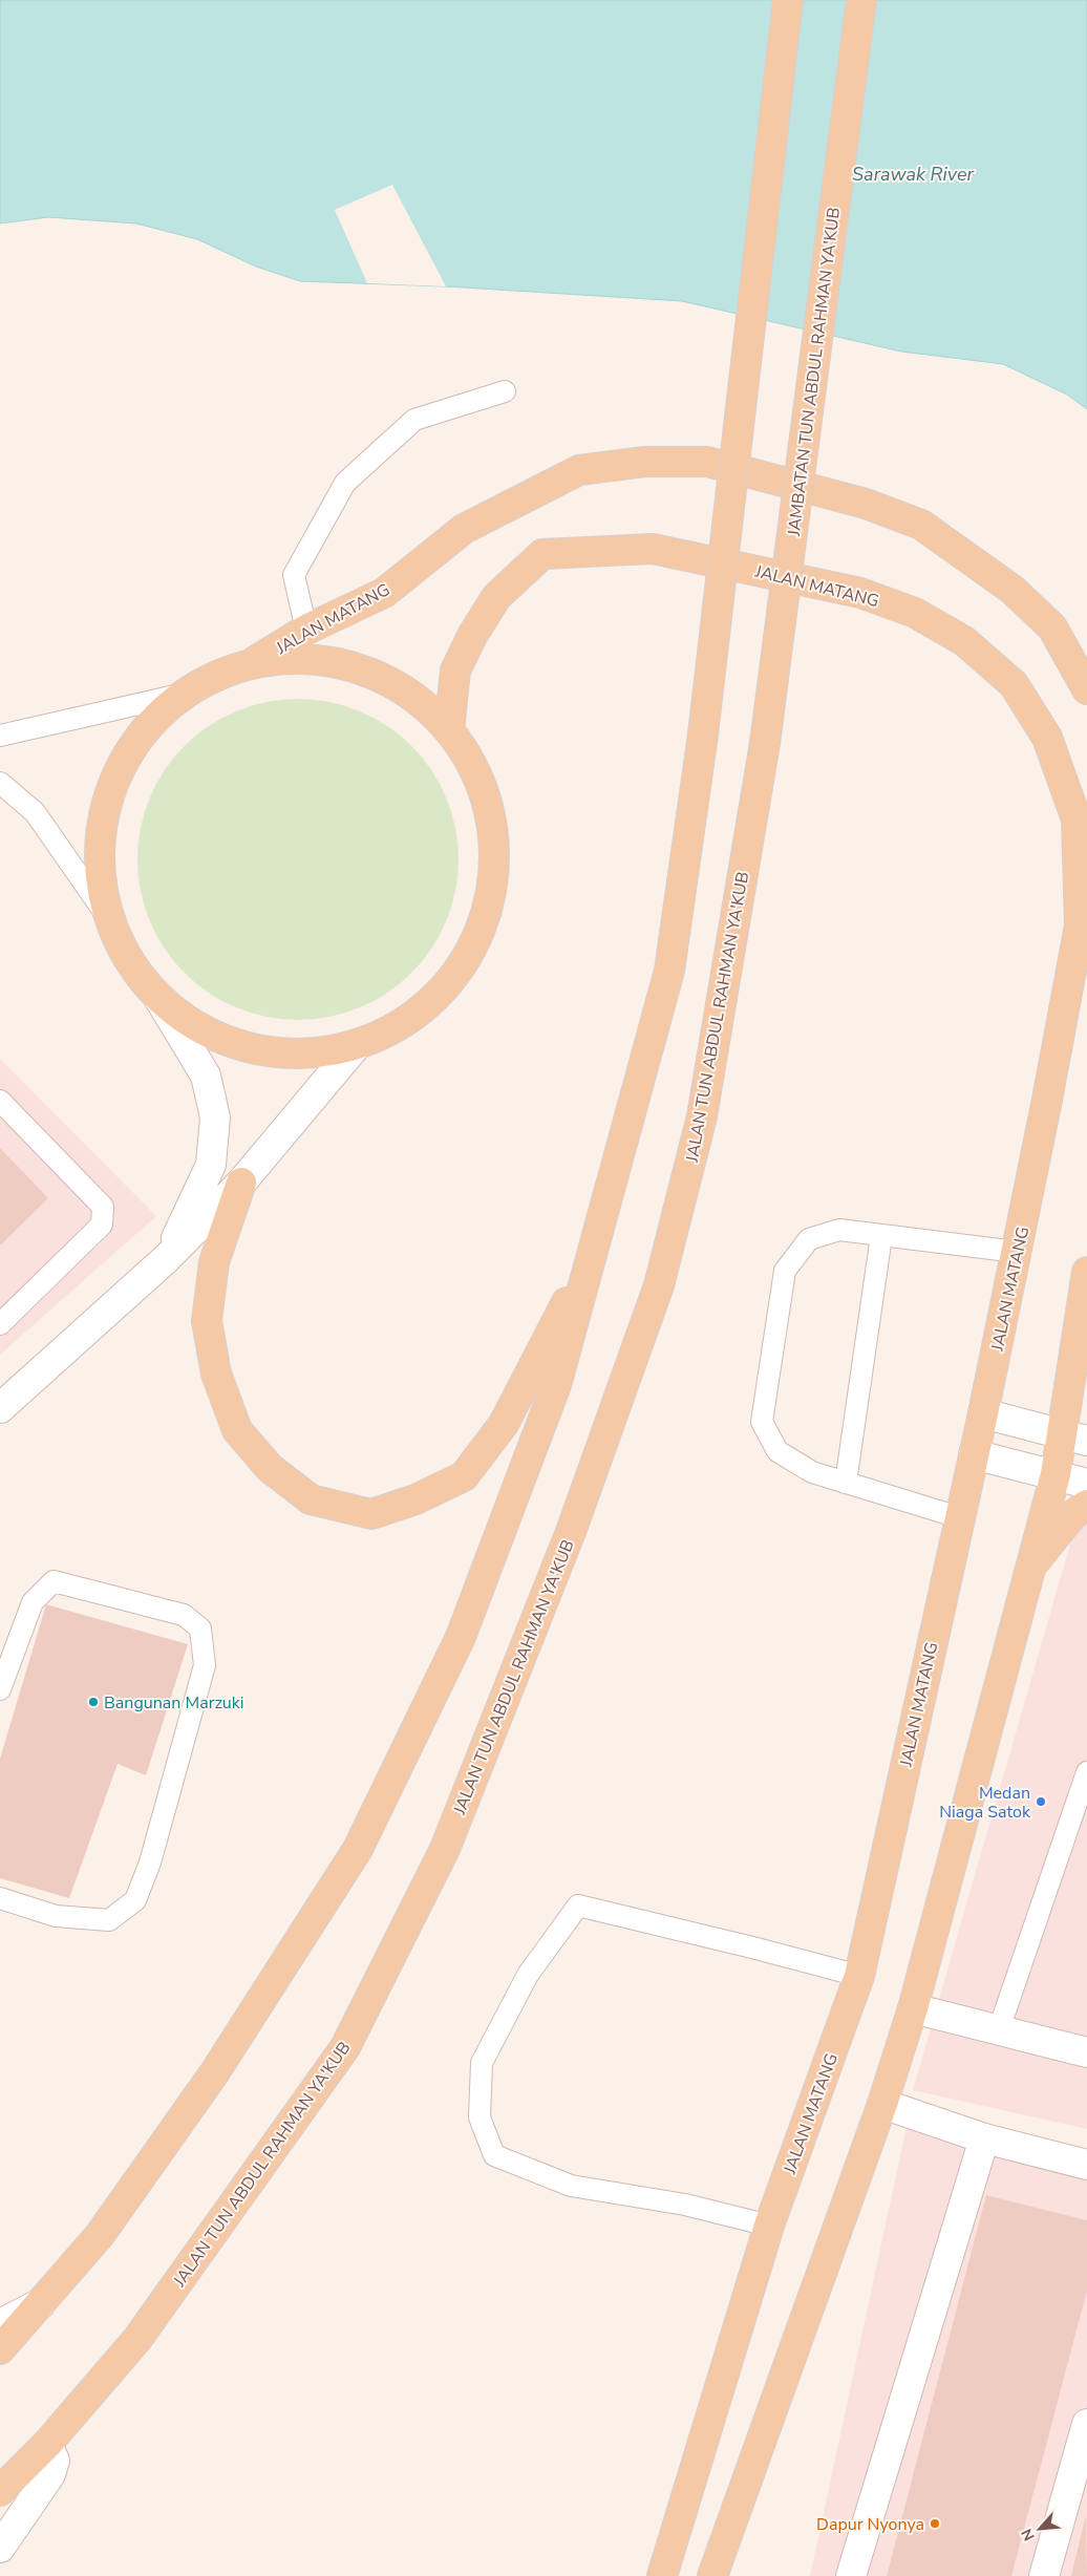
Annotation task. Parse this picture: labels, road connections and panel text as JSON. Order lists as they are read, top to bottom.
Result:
{
  "streets": {
    "main road": ["JAMBATAN TUN ABDUL RAHMAN YA'KUB", "JALAN MATANG", "JALAN TUN ABDUL RAHMAN YA'KUB"]
  },
  "crossings": [
    ["JAMBATAN TUN ABDUL RAHMAN YA'KUB", "JALAN TUN ABDUL RAHMAN YA'KUB"]
  ],
  "water": ["Sarawak River"],
  "places": ["Bangunan Marzuki", "Medan Niaga Satok", "Dapur Nyonya"],
  "north": "bottom left"
}
